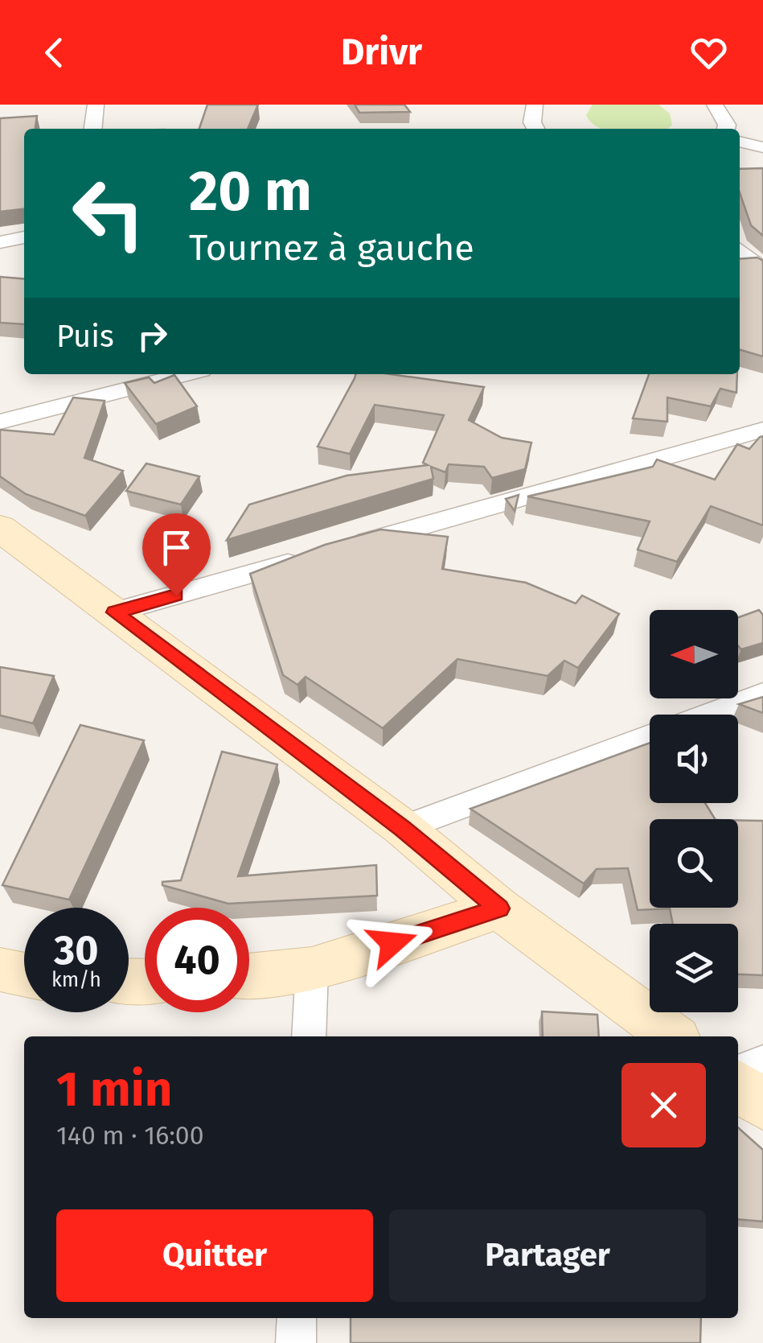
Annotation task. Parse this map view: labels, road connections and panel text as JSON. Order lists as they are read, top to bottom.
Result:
{
  "north": "left",
  "page": {
    "header": "Drivr",
    "turn": ["20 m", "Tournez à gauche"],
    "then": "Puis",
    "speed": "30 km/h",
    "limit": "40",
    "heading": ["1 min", "140 m · 16:00"],
    "buttons": ["Quitter", "Partager"]
  }
}
